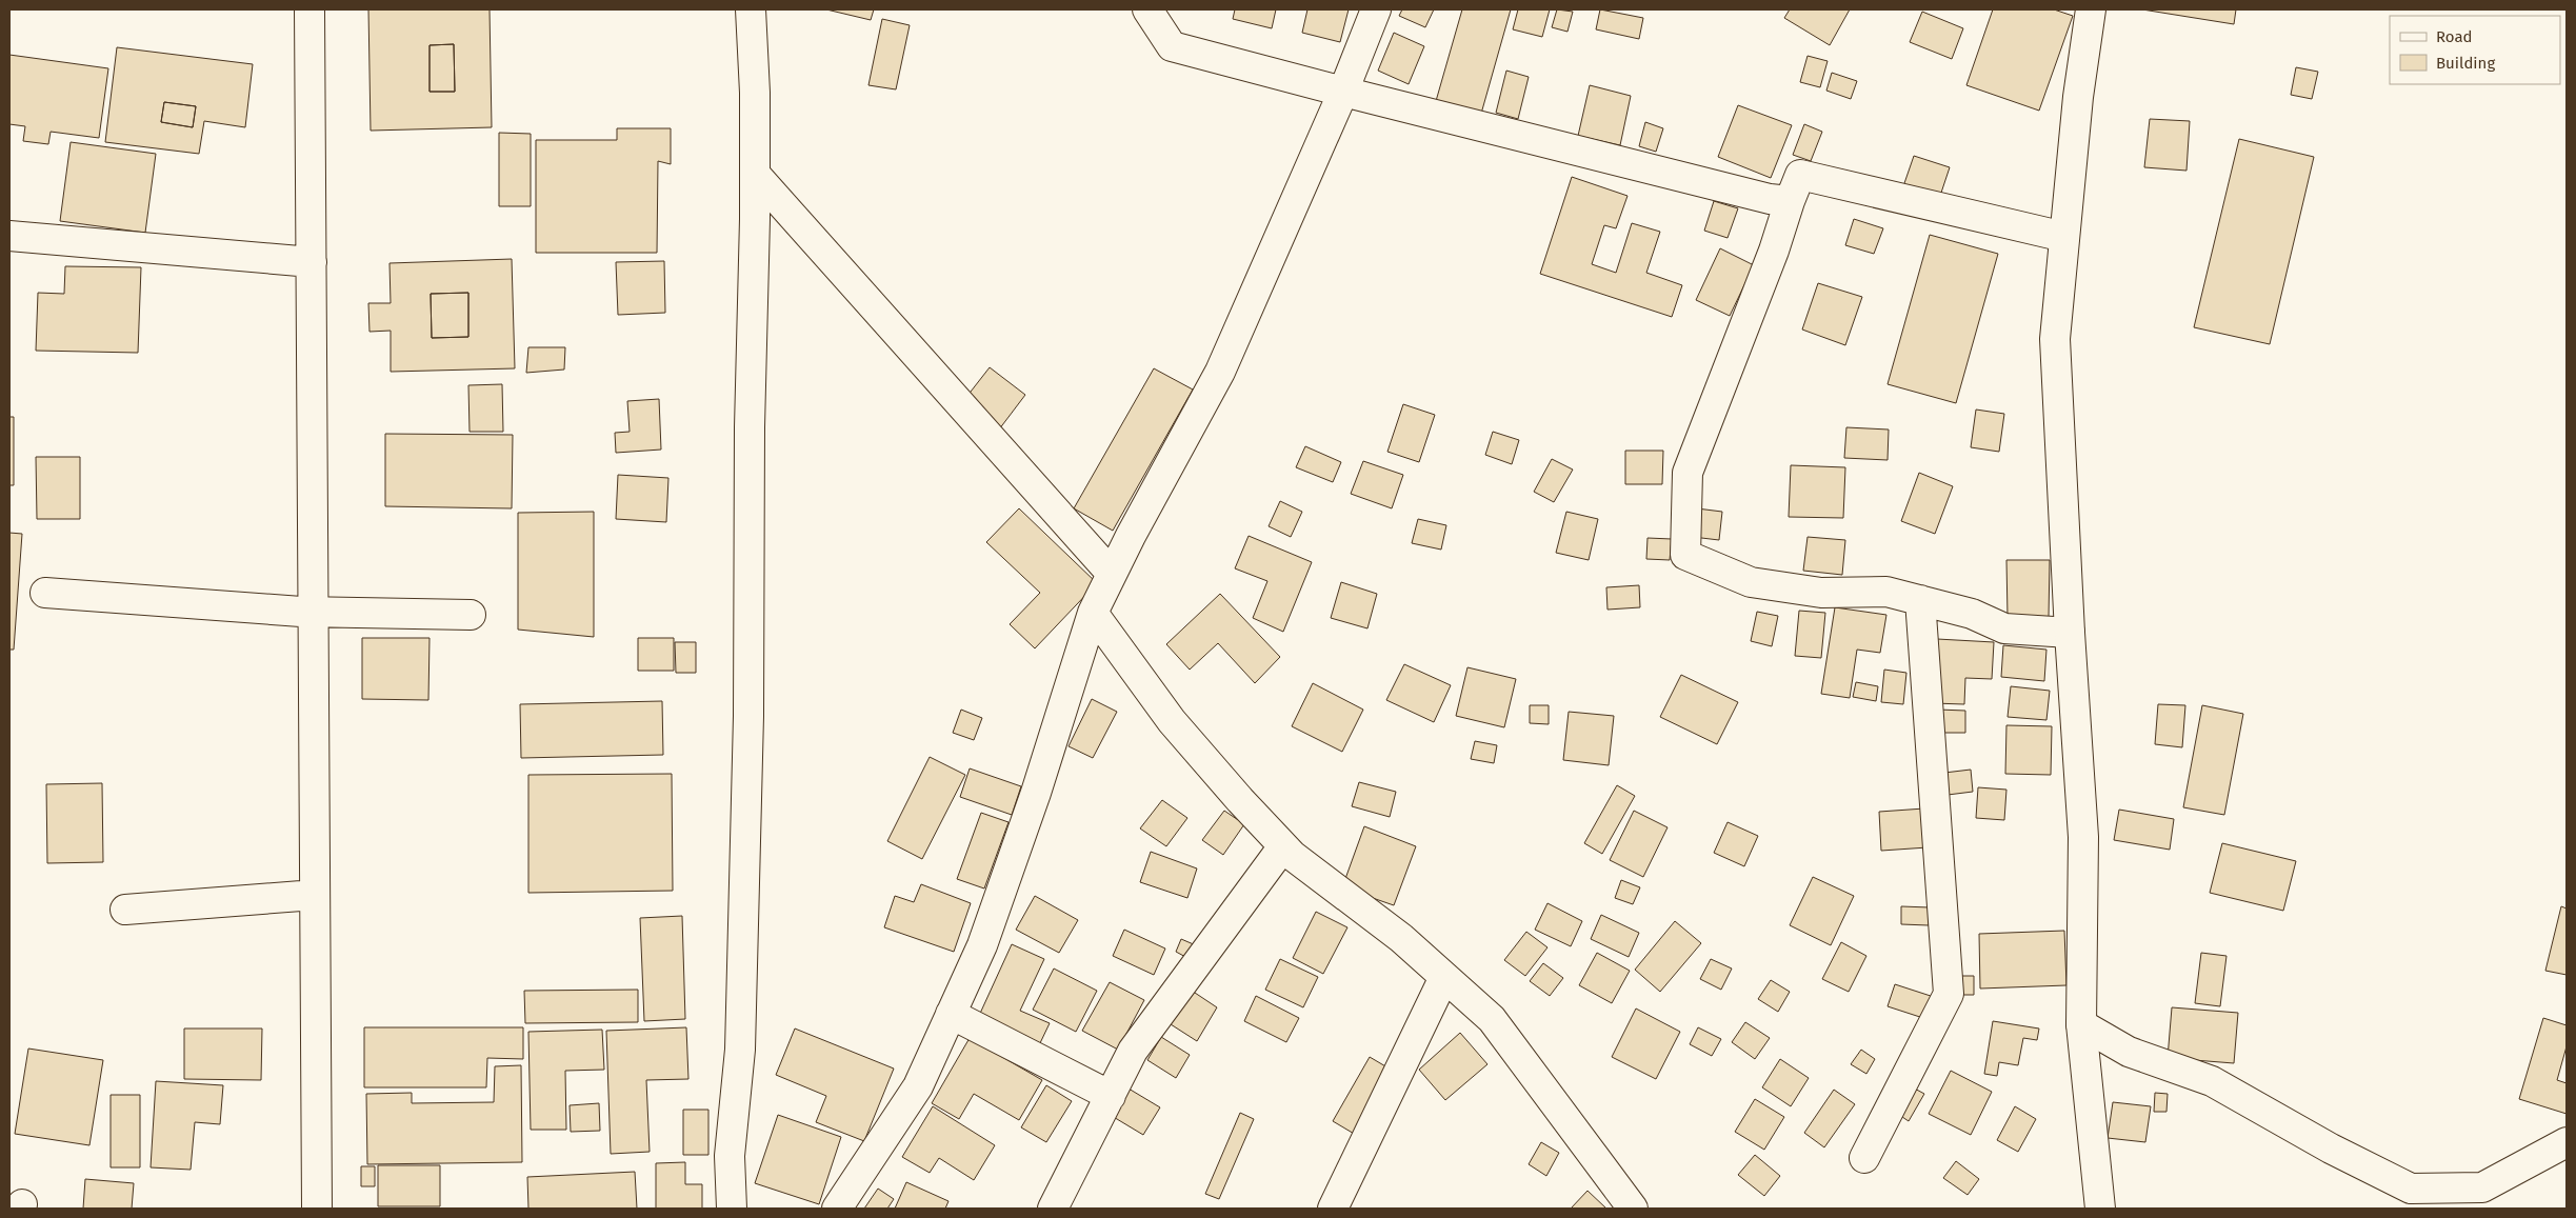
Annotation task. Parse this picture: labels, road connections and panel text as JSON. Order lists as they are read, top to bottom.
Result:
{
  "legend": ["Road", "Building"]
}
